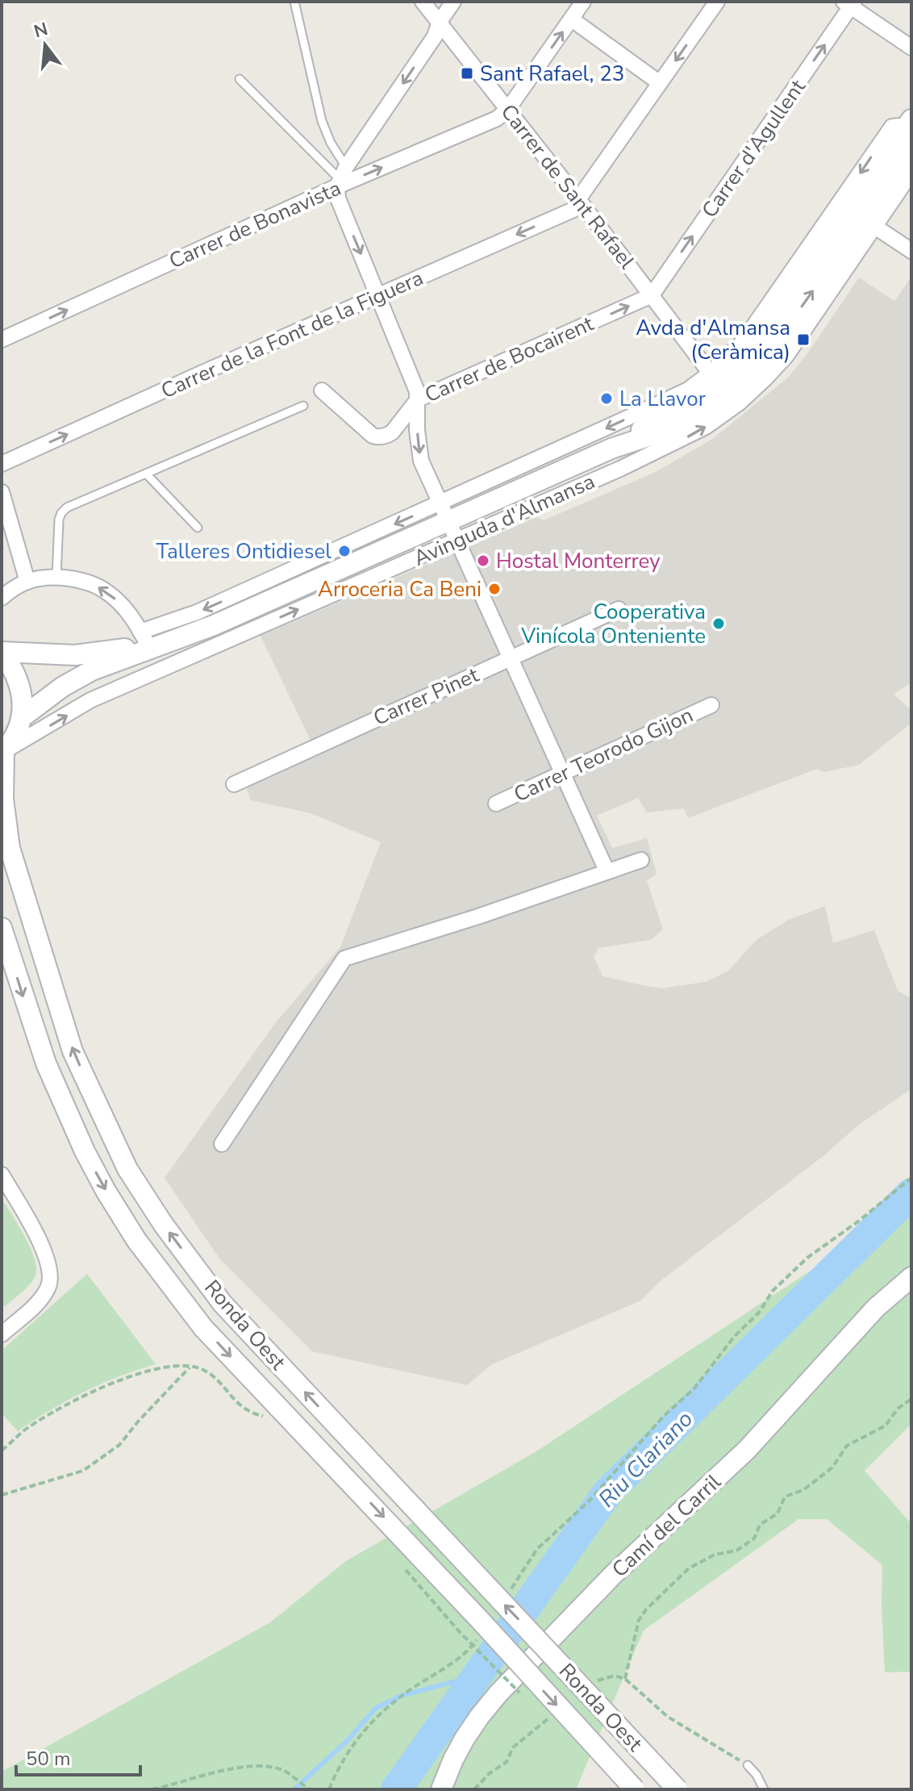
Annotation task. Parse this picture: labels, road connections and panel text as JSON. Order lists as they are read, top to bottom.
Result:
{
  "streets": {
    "main road": ["Avinguda d'Almansa", "Ronda Oest", "Camí del Carril"],
    "street": [
      "Carrer d'Agullent",
      "Carrer de Sant Rafael",
      "Carrer de Bonavista",
      "Carrer de la Font de la Figuera",
      "Carrer de Bocairent",
      "Carrer Pinet",
      "Carrer Teorodo Gijon"
    ]
  },
  "crossings": [
    ["Carrer d'Agullent", "Carrer de Sant Rafael"],
    ["Carrer d'Agullent", "Carrer de Bocairent"],
    ["Carrer de Sant Rafael", "Carrer de Bonavista"],
    ["Carrer de Sant Rafael", "Carrer de la Font de la Figuera"],
    ["Carrer de Sant Rafael", "Carrer de Bocairent"],
    ["Carrer de Sant Rafael", "Avinguda d'Almansa"],
    ["Avinguda d'Almansa", "Ronda Oest"]
  ],
  "one_way": ["Carrer de Bonavista", "Carrer de Bocairent"],
  "water": ["Riu Clariano"],
  "places": {
    "transit": ["Sant Rafael, 23", "Avda d'Almansa (Ceràmica)"],
    "other": [
      "La Llavor",
      "Talleres Ontidiesel",
      "Hostal Monterrey",
      "Arroceria Ca Beni",
      "Cooperativa Vinícola Onteniente"
    ]
  },
  "scale_bar": "50 m",
  "north": "top"
}
